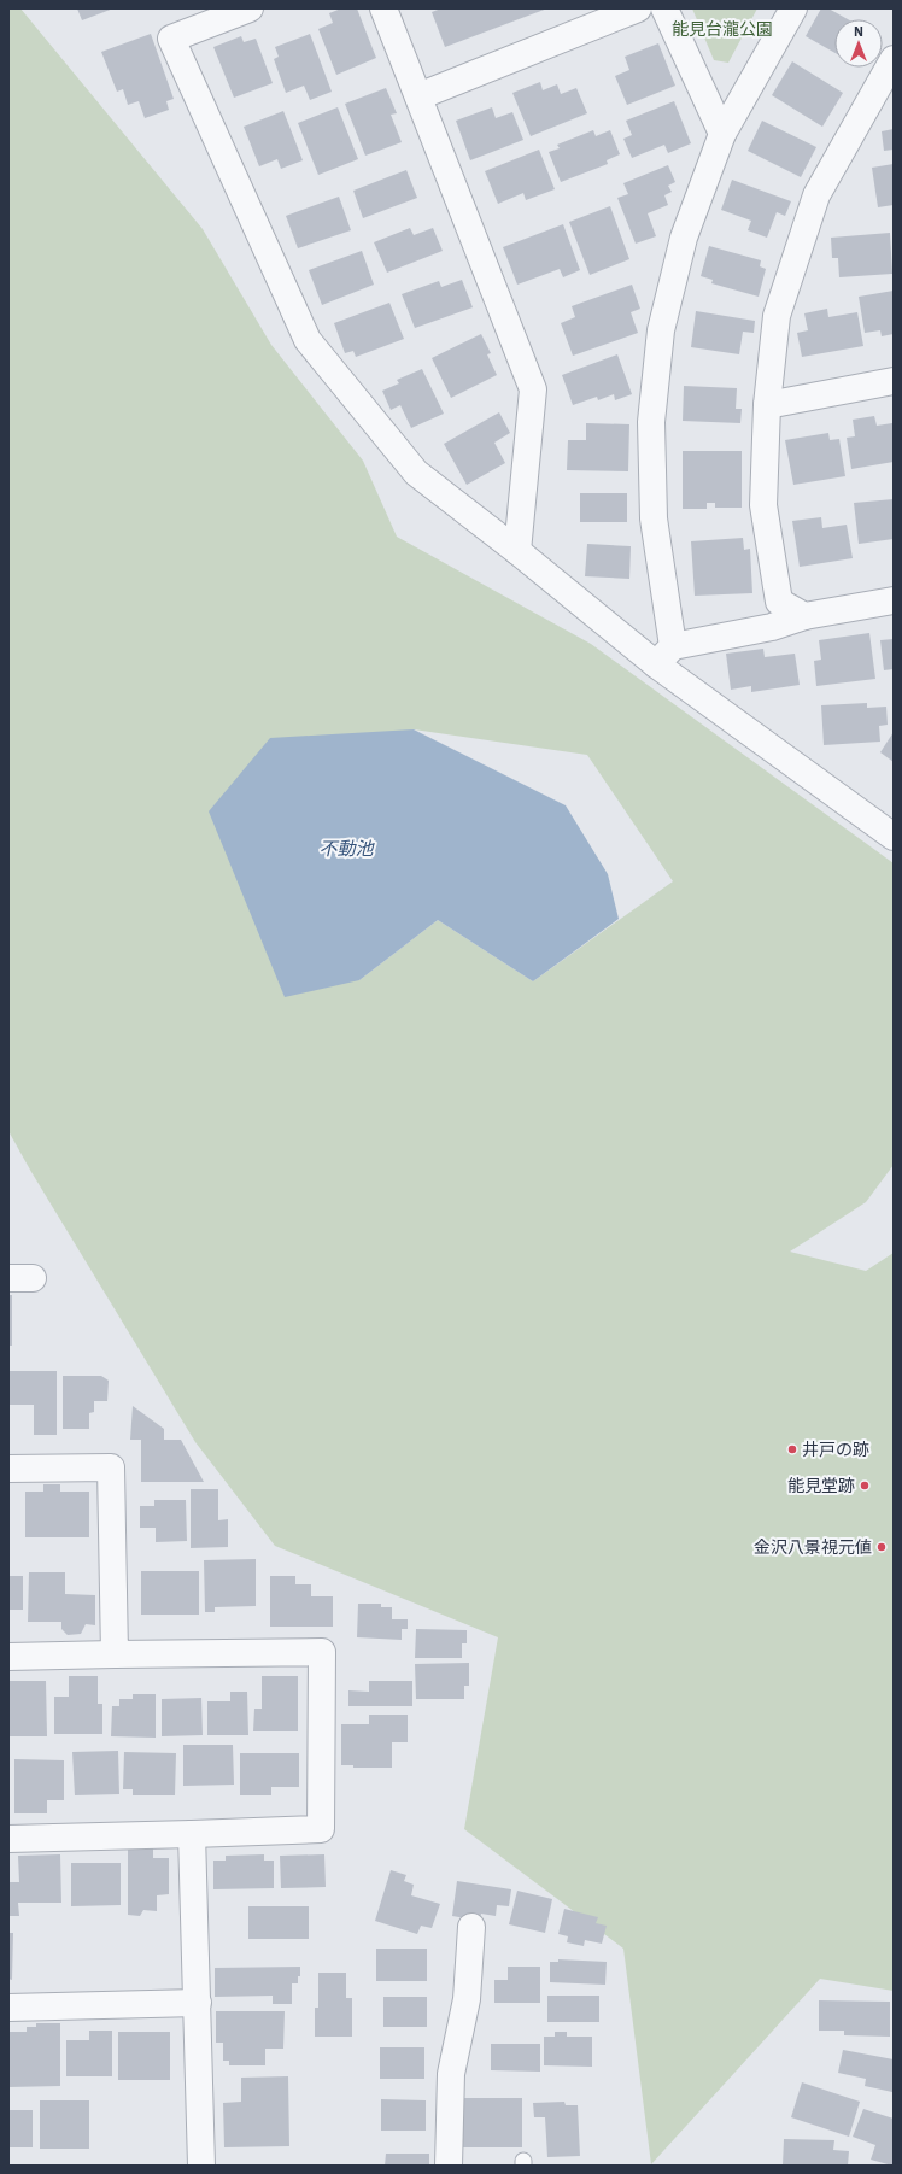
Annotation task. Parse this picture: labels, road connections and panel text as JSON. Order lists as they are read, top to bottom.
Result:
{
  "water": ["不動池"],
  "parks": ["能見台瀧公園"],
  "places": ["井戸の跡", "能見堂跡", "金沢八景視元値"],
  "north": "top"
}
